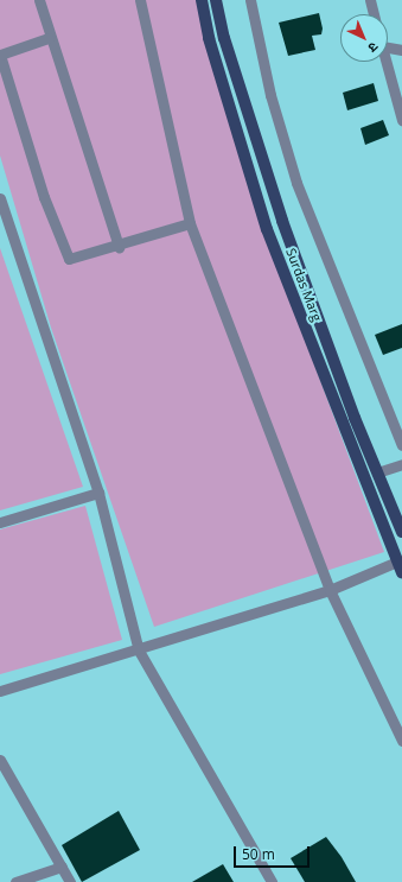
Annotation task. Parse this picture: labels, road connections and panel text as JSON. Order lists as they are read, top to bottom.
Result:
{
  "streets": {
    "main road": ["Surdas Marg"]
  },
  "scale_bar": "50 m",
  "north": "bottom right"
}
